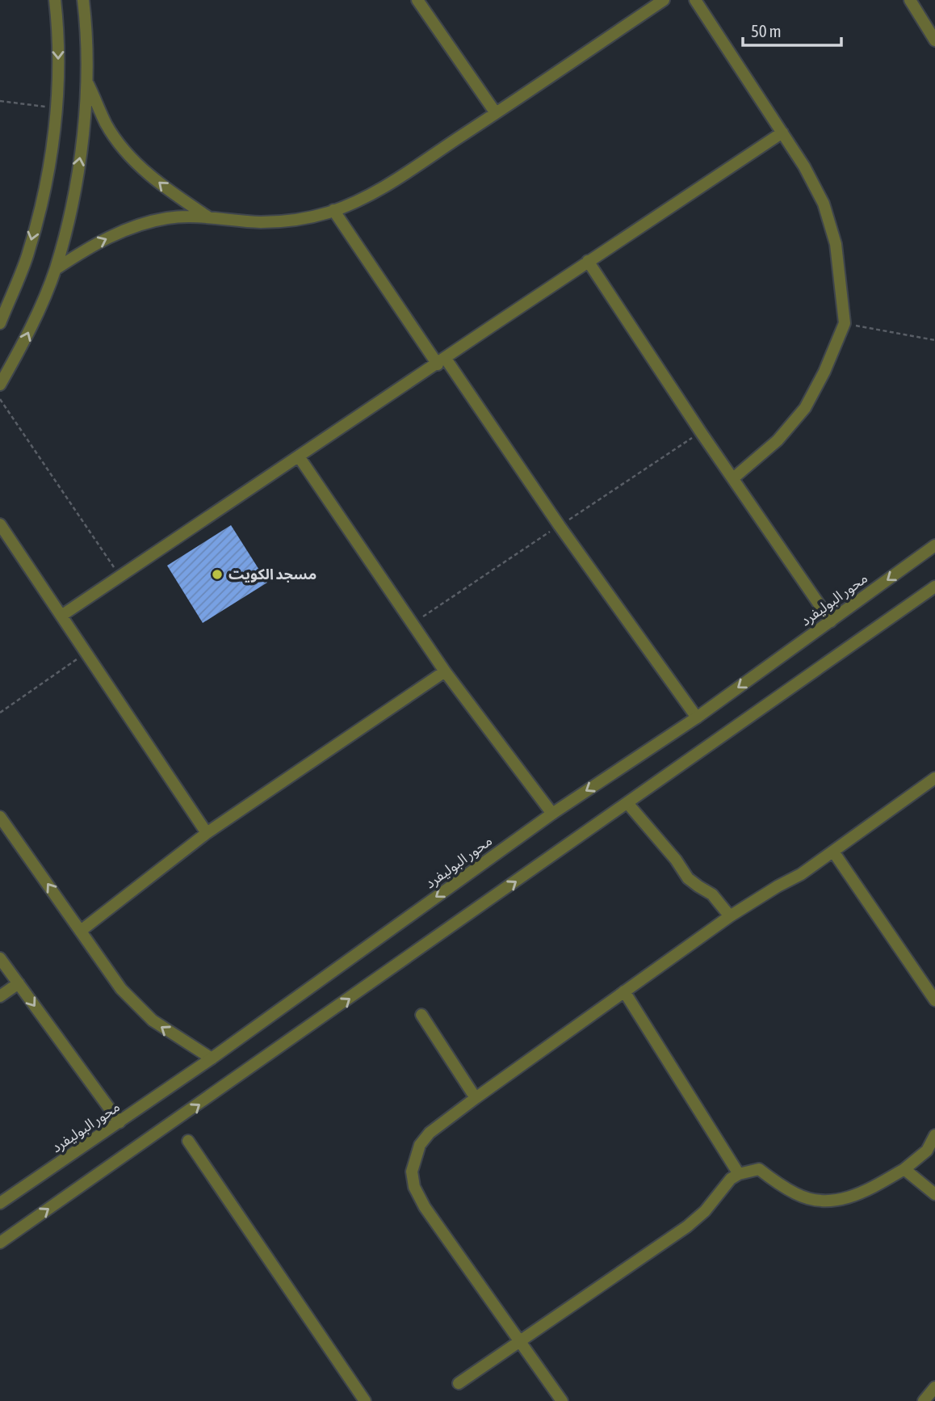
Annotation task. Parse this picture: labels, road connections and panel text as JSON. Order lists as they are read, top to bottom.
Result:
{
  "streets": {
    "street": ["محور البوليفرد"]
  },
  "places": ["مسجد الكويت"],
  "scale_bar": "50 m"
}
